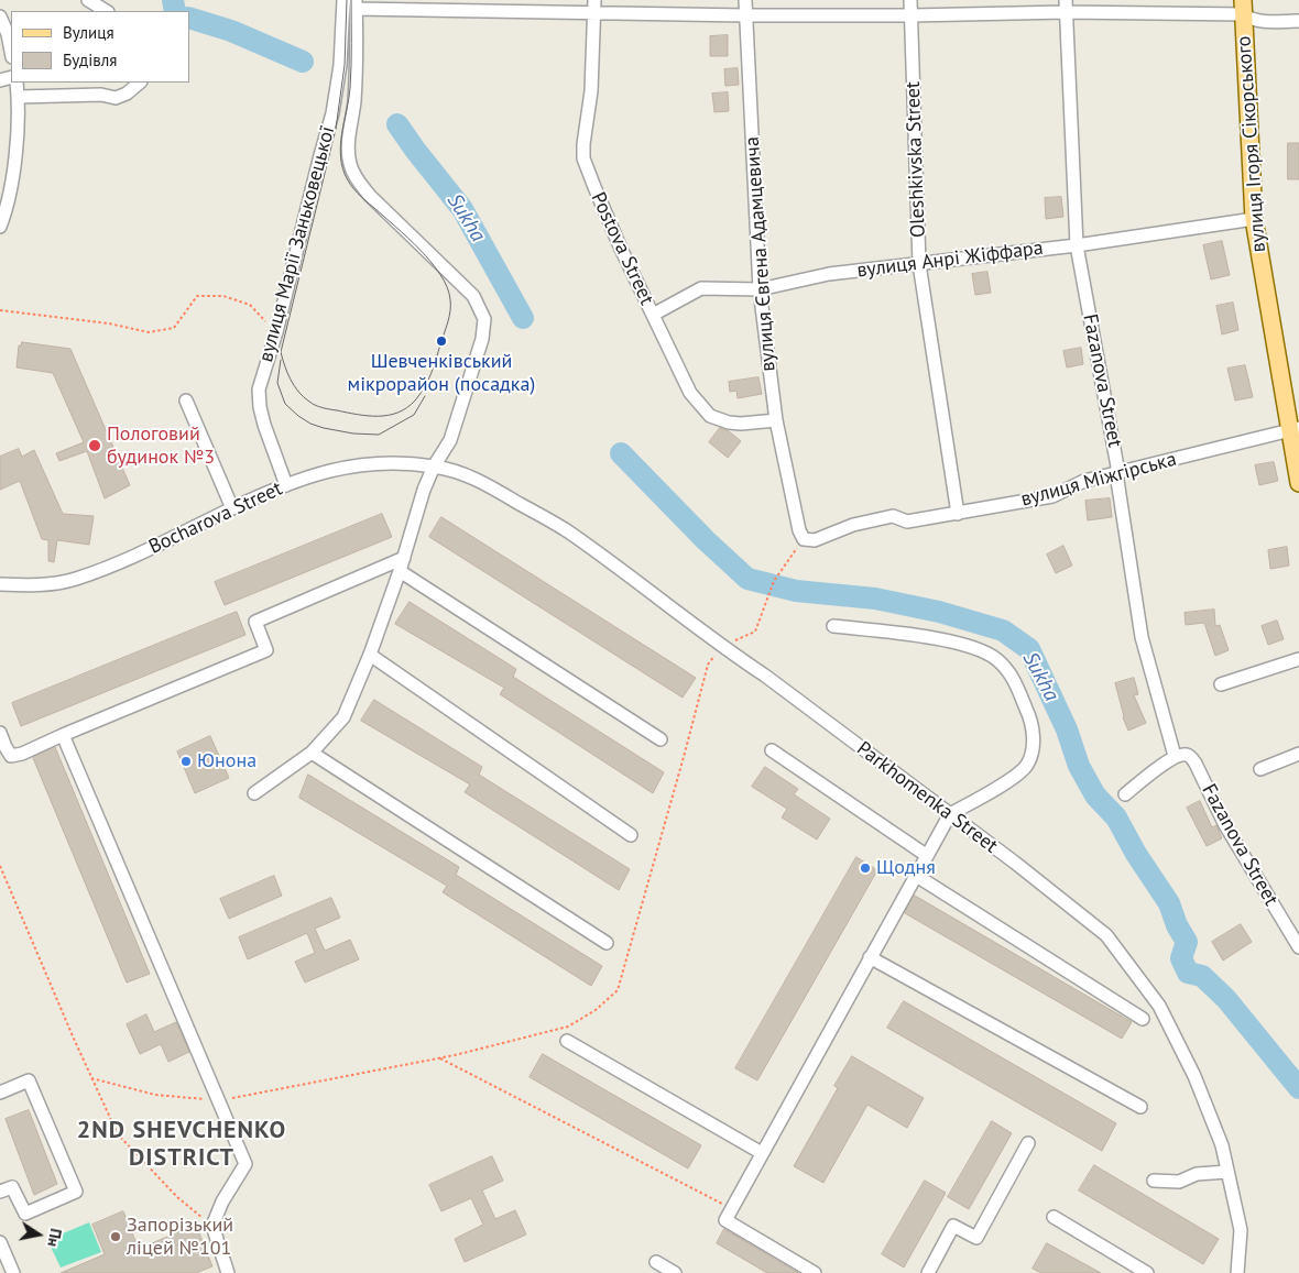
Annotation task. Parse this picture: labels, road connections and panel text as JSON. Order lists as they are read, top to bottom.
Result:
{
  "streets": {
    "main road": ["вулиця Ігоря Сікорського"],
    "street": [
      "Oleshkivska Street",
      "вулиця Марії Заньковецької",
      "Postova Street",
      "вулиця Євгена Адамцевича",
      "вулиця Анрі Жіффара",
      "Fazanova Street",
      "вулиця Міжгірська",
      "Bocharova Street",
      "Parkhomenka Street"
    ]
  },
  "crossings": [
    ["вулиця Ігоря Сікорського", "вулиця Анрі Жіффара"],
    ["вулиця Ігоря Сікорського", "вулиця Міжгірська"],
    ["Oleshkivska Street", "вулиця Анрі Жіффара"],
    ["Oleshkivska Street", "вулиця Міжгірська"],
    ["вулиця Марії Заньковецької", "Bocharova Street"],
    ["вулиця Марії Заньковецької", "Parkhomenka Street"],
    ["Postova Street", "вулиця Євгена Адамцевича"],
    ["Postova Street", "вулиця Анрі Жіффара"],
    ["вулиця Євгена Адамцевича", "вулиця Анрі Жіффара"],
    ["вулиця Євгена Адамцевича", "вулиця Міжгірська"],
    ["вулиця Анрі Жіффара", "Fazanova Street"],
    ["Fazanova Street", "вулиця Міжгірська"],
    ["Bocharova Street", "Parkhomenka Street"]
  ],
  "districts": ["2ND SHEVCHENKO DISTRICT"],
  "water": ["Sukha"],
  "places": [
    "Шевченківський мікрорайон (посадка)",
    "Пологовий будинок №3",
    "Юнона",
    "Щодня",
    "Запорізький ліцей №101"
  ],
  "legend": ["Вулиця", "Будівля"],
  "north": "right"
}
